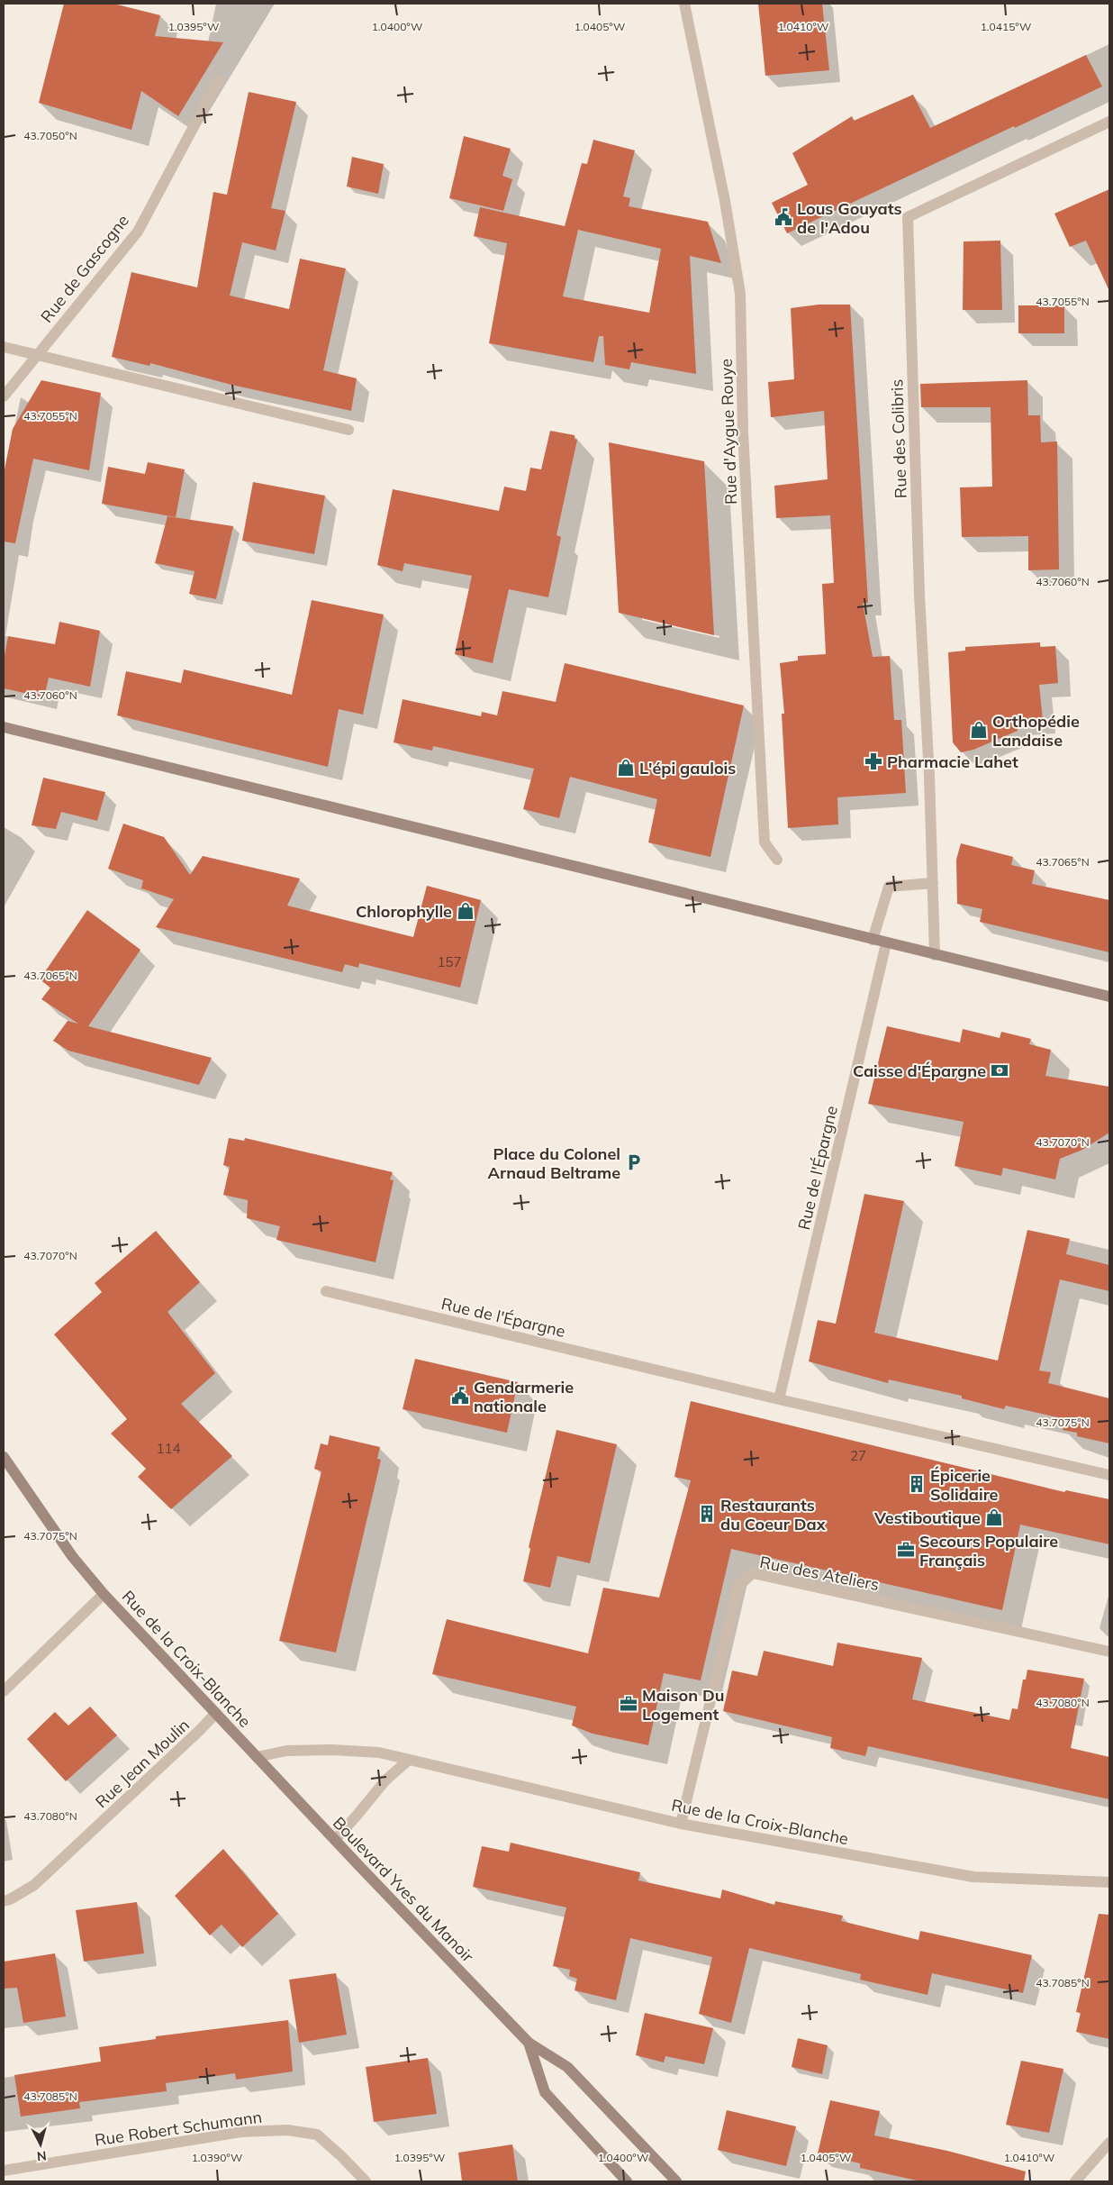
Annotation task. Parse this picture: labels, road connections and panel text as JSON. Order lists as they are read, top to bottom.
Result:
{
  "streets": {
    "main road": ["Rue de la Croix-Blanche", "Boulevard Yves du Manoir"],
    "street": [
      "Rue de Gascogne",
      "Rue d'Aygue Rouye",
      "Rue des Colibris",
      "Rue de l'Épargne",
      "Rue des Ateliers",
      "Rue Jean Moulin",
      "Rue Robert Schumann"
    ]
  },
  "crossings": [
    ["Rue des Ateliers", "Rue de la Croix-Blanche"],
    ["Rue de la Croix-Blanche", "Rue Jean Moulin"],
    ["Rue de la Croix-Blanche", "Boulevard Yves du Manoir"]
  ],
  "places": {
    "public building": ["Lous Gouyats de l'Adou", "Gendarmerie nationale"],
    "shop": [
      "Orthopédie Landaise",
      "L'épi gaulois",
      "Chlorophylle",
      "Vestiboutique"
    ],
    "pharmacy": ["Pharmacie Lahet"],
    "bank": ["Caisse d'Épargne"],
    "parking": ["Place du Colonel Arnaud Beltrame"],
    "building": ["Épicerie Solidaire", "Restaurants du Coeur Dax"],
    "office": ["Secours Populaire Français", "Maison Du Logement"]
  },
  "house_numbers": ["157", "114", "27"],
  "north": "bottom",
  "coordinates": [
    "1.0395°W",
    "1.0400°W",
    "1.0405°W",
    "1.0410°W",
    "1.0415°W",
    "43.7050°N",
    "43.7055°N",
    "43.7060°N",
    "43.7065°N",
    "43.7070°N",
    "43.7075°N",
    "43.7080°N",
    "43.7085°N",
    "1.0390°W"
  ]
}
